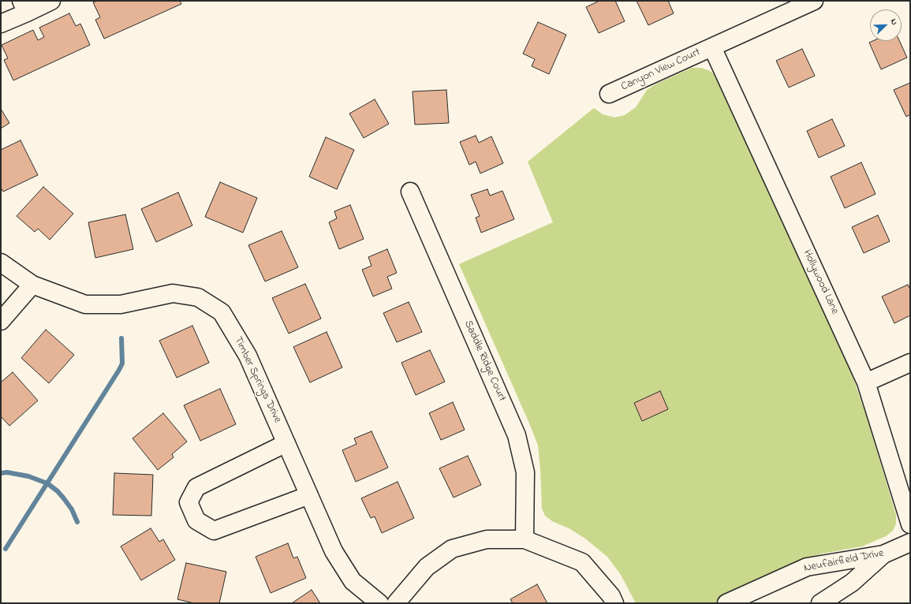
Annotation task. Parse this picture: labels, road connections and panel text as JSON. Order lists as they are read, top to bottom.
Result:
{
  "streets": {
    "street": [
      "Canyon View Court",
      "Hollywood Lane",
      "Saddle Ridge Court",
      "Timber Springs Drive",
      "Neufairfield Drive"
    ]
  },
  "crossings": [
    ["Canyon View Court", "Hollywood Lane"]
  ],
  "north": "top right"
}
